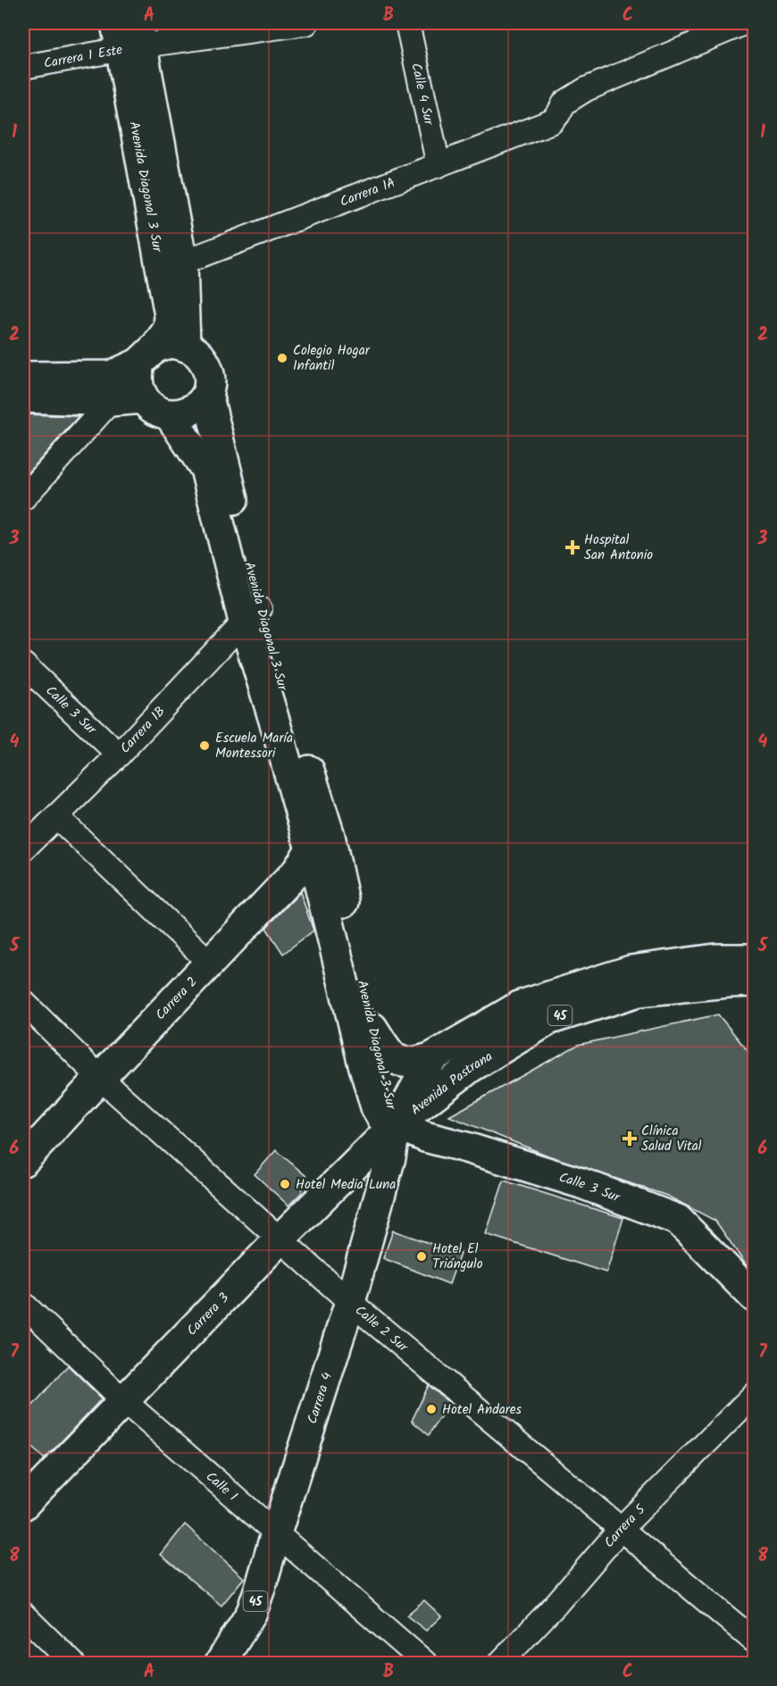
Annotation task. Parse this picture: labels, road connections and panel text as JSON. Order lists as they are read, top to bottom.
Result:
{
  "streets": {
    "main road": [
      "Avenida Diagonal 3 Sur",
      "Calle 3 Sur",
      "Carrera 2",
      "45",
      "Avenida Pastrana",
      "Carrera 3",
      "Carrera 4"
    ],
    "street": [
      "Carrera 1 Este",
      "Calle 4 Sur",
      "Carrera 1A",
      "Carrera 1B",
      "Calle 2 Sur",
      "Calle 1",
      "Carrera 5"
    ]
  },
  "crossings": [
    ["Carrera 1 Este", "Avenida Diagonal 3 Sur"],
    ["Calle 4 Sur", "Carrera 1A"],
    ["Avenida Diagonal 3 Sur", "Carrera 1A"],
    ["Avenida Diagonal 3 Sur", "Calle 3 Sur"],
    ["Avenida Diagonal 3 Sur", "Carrera 1B"],
    ["Avenida Diagonal 3 Sur", "Carrera 2"],
    ["Avenida Diagonal 3 Sur", "Avenida Pastrana"],
    ["Avenida Diagonal 3 Sur", "Carrera 3"],
    ["Avenida Diagonal 3 Sur", "Carrera 4"],
    ["Calle 3 Sur", "Carrera 1B"],
    ["Calle 3 Sur", "Avenida Pastrana"],
    ["Calle 3 Sur", "Carrera 3"],
    ["Calle 3 Sur", "Carrera 4"],
    ["Carrera 2", "Calle 2 Sur"],
    ["Avenida Pastrana", "Carrera 3"],
    ["Avenida Pastrana", "Carrera 4"],
    ["Carrera 3", "Calle 2 Sur"],
    ["Carrera 3", "Carrera 4"],
    ["Carrera 3", "Calle 1"],
    ["Calle 2 Sur", "Carrera 4"],
    ["Calle 2 Sur", "Carrera 5"],
    ["Carrera 4", "Calle 1"]
  ],
  "places": {
    "other": [
      "Colegio Hogar Infantil",
      "Escuela María Montessori",
      "Hotel Media Luna",
      "Hotel El Triángulo",
      "Hotel Andares"
    ],
    "health": ["Hospital San Antonio", "Clínica Salud Vital"]
  },
  "grid": {
    "columns": ["A", "B", "C"],
    "rows": [
      "1",
      "2",
      "3",
      "4",
      "5",
      "6",
      "7",
      "8"
    ]
  }
}
